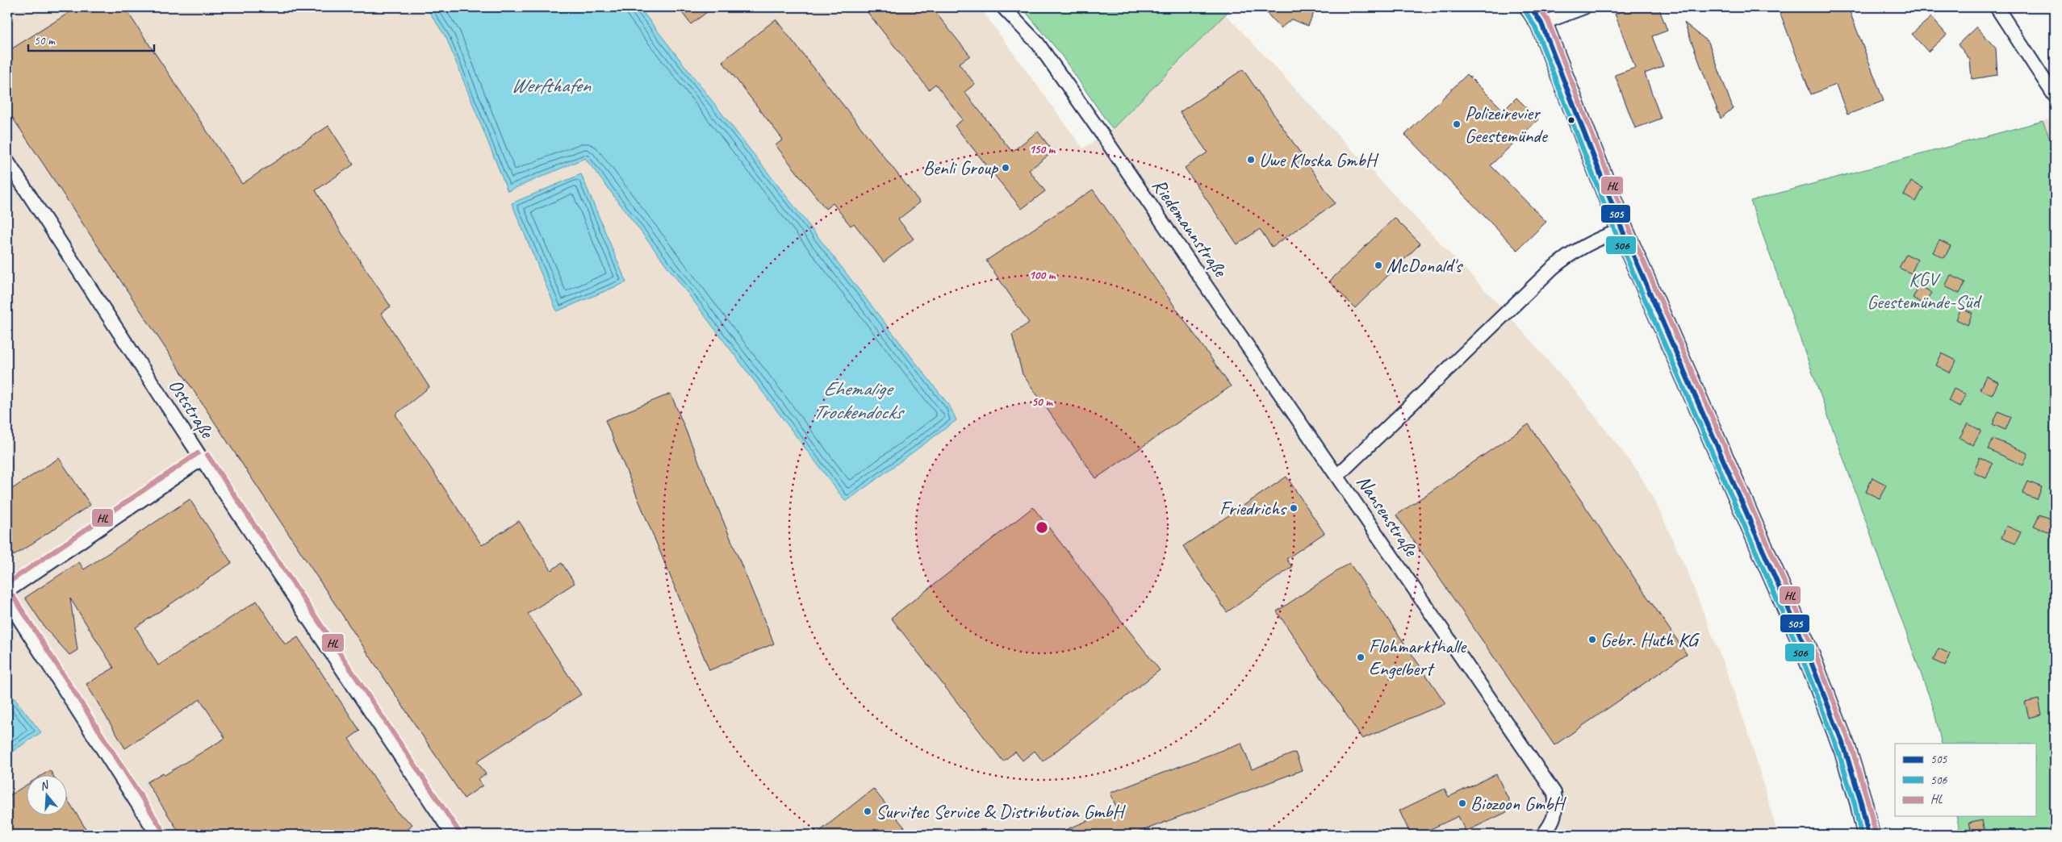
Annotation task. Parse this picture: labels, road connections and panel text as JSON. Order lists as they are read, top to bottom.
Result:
{
  "streets": {
    "street": ["Riedemannstraße", "Oststraße", "Nansenstraße"]
  },
  "crossings": [
    ["Riedemannstraße", "Nansenstraße"]
  ],
  "water": ["Werfthafen", "Ehemalige Trockendocks"],
  "parks": ["KGV Geestemünde-Süd"],
  "places": [
    "Polizeirevier Geestemünde",
    "Uwe Kloska GmbH",
    "Benli Group",
    "McDonald's",
    "Friedrichs",
    "Gebr. Huth KG",
    "Flohmarkthalle Engelbert",
    "Biozoon GmbH",
    "Survitec Service & Distribution GmbH"
  ],
  "lines": ["transit line 505", "transit line HL", "transit line 506"],
  "legend": ["505", "506", "HL"],
  "scale_bar": "50 m",
  "north": "top",
  "rings": ["150 m", "100 m", "50 m"]
}
